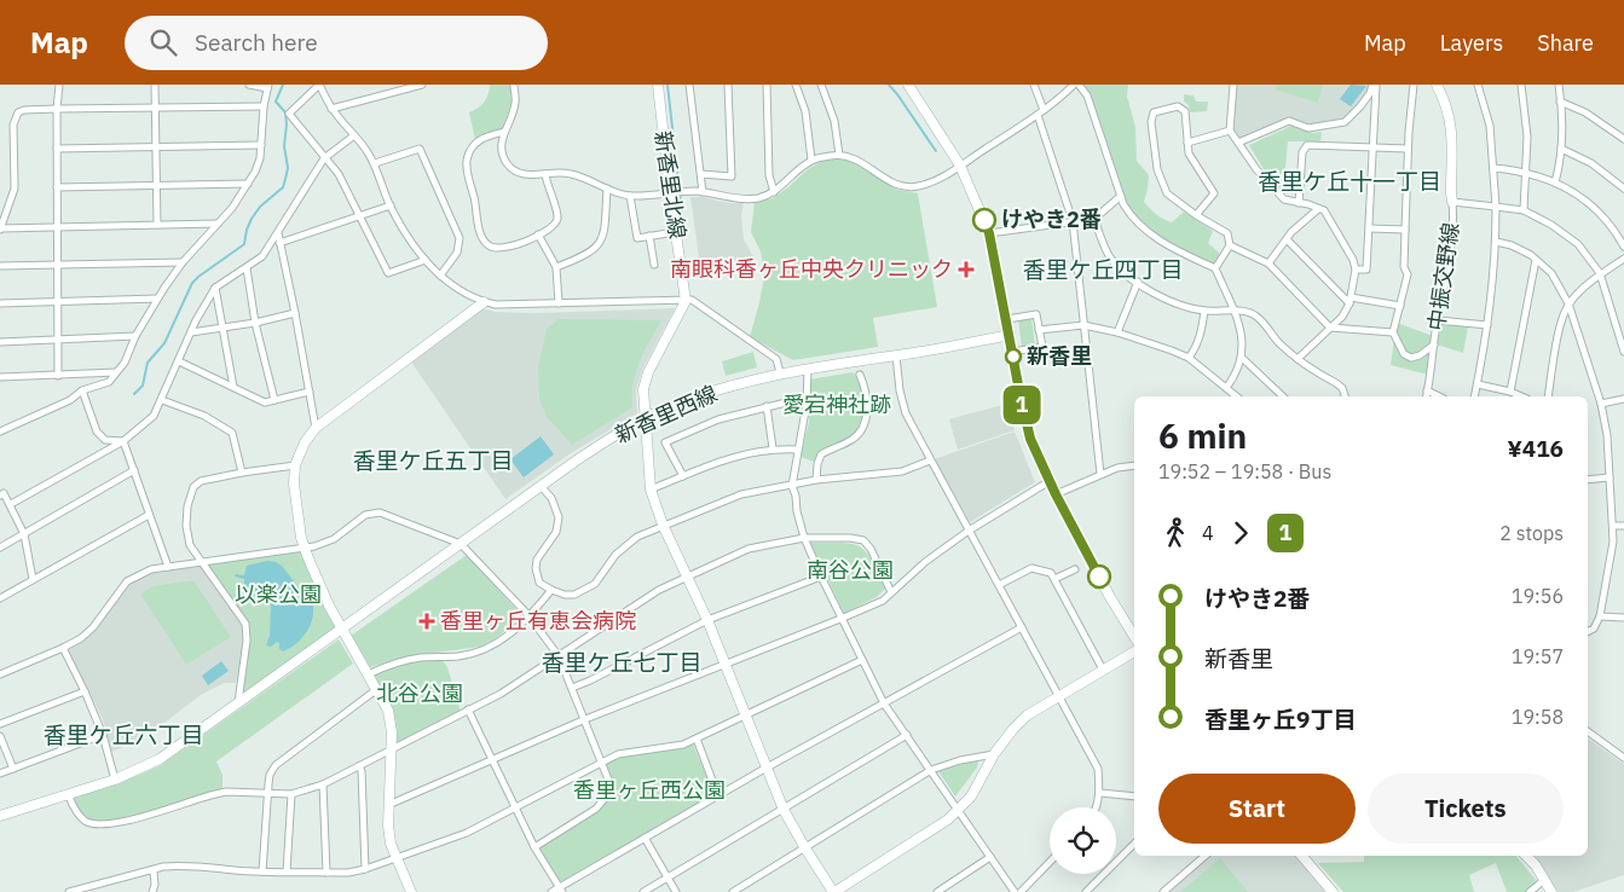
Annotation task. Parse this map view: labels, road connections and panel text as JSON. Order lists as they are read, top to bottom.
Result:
{
  "streets": {
    "street": ["新香里北線", "中振交野線", "新香里西線"]
  },
  "districts": [
    "香里ケ丘十一丁目",
    "香里ケ丘四丁目",
    "香里ケ丘五丁目",
    "香里ケ丘七丁目",
    "香里ケ丘六丁目"
  ],
  "parks": [
    "愛宕神社跡",
    "南谷公園",
    "以楽公園",
    "北谷公園",
    "香里ヶ丘西公園"
  ],
  "places": {
    "other": ["けやき2番", "新香里"],
    "health": ["南眼科香ヶ丘中央クリニック", "香里ヶ丘有恵会病院"]
  },
  "lines": ["bus line 1"],
  "page": {
    "header": "Map",
    "search": "Search here",
    "nav": ["Map", "Layers", "Share"],
    "on_map": "1",
    "heading": ["6 min", "19:52 – 19:58 · Bus", "¥416"],
    "legs": ["4", "1", "2 stops"],
    "list": [
      {
        "name": "けやき2番",
        "value": "19:56"
      },
      {
        "name": "新香里",
        "value": "19:57"
      },
      {
        "name": "香里ヶ丘9丁目",
        "value": "19:58"
      }
    ],
    "buttons": ["Start", "Tickets"]
  }
}
